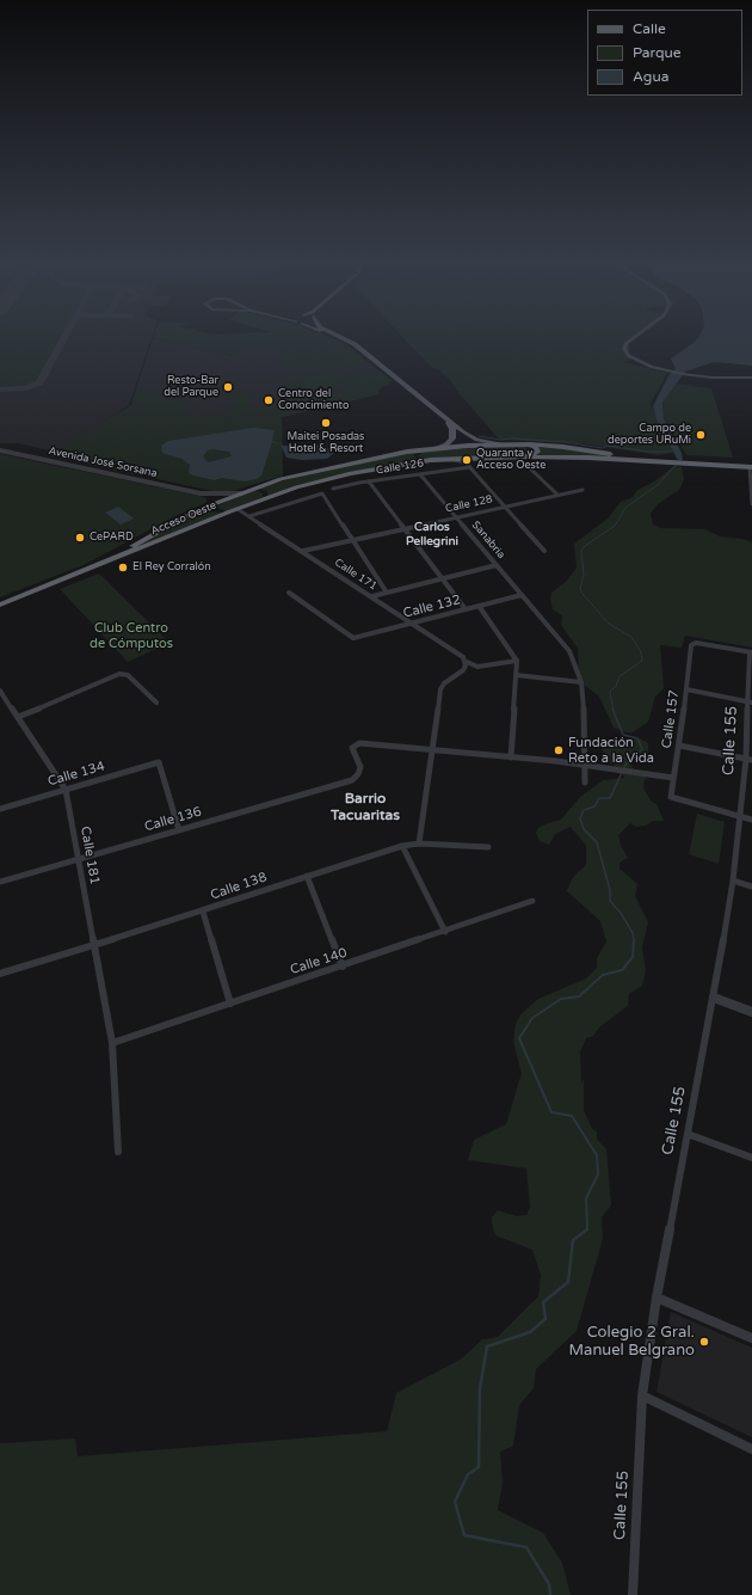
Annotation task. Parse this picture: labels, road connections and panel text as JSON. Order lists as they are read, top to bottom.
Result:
{
  "streets": {
    "highway": ["Acceso Oeste"],
    "street": [
      "Avenida José Sorsana",
      "Calle 126",
      "Calle 128",
      "Sanabria",
      "Calle 171",
      "Calle 132",
      "Calle 157",
      "Calle 155",
      "Calle 134",
      "Calle 136",
      "Calle 181",
      "Calle 138",
      "Calle 140"
    ]
  },
  "crossings": [
    ["Avenida José Sorsana", "Acceso Oeste"],
    ["Calle 126", "Sanabria"],
    ["Calle 128", "Sanabria"],
    ["Calle 128", "Calle 171"],
    ["Acceso Oeste", "Calle 171"],
    ["Sanabria", "Calle 132"],
    ["Calle 171", "Calle 132"],
    ["Calle 157", "Calle 155"],
    ["Calle 134", "Calle 136"],
    ["Calle 134", "Calle 181"],
    ["Calle 136", "Calle 181"],
    ["Calle 181", "Calle 138"],
    ["Calle 181", "Calle 140"]
  ],
  "districts": ["Carlos Pellegrini", "Barrio Tacuaritas"],
  "parks": ["Club Centro de Cómputos"],
  "places": [
    "Resto-Bar del Parque",
    "Centro del Conocimiento",
    "Maitei Posadas Hotel & Resort",
    "Campo de deportes URuMi",
    "Quaranta y Acceso Oeste",
    "CePARD",
    "El Rey Corralón",
    "Fundación Reto a la Vida",
    "Colegio 2 Gral. Manuel Belgrano"
  ],
  "legend": ["Calle", "Parque", "Agua"]
}
